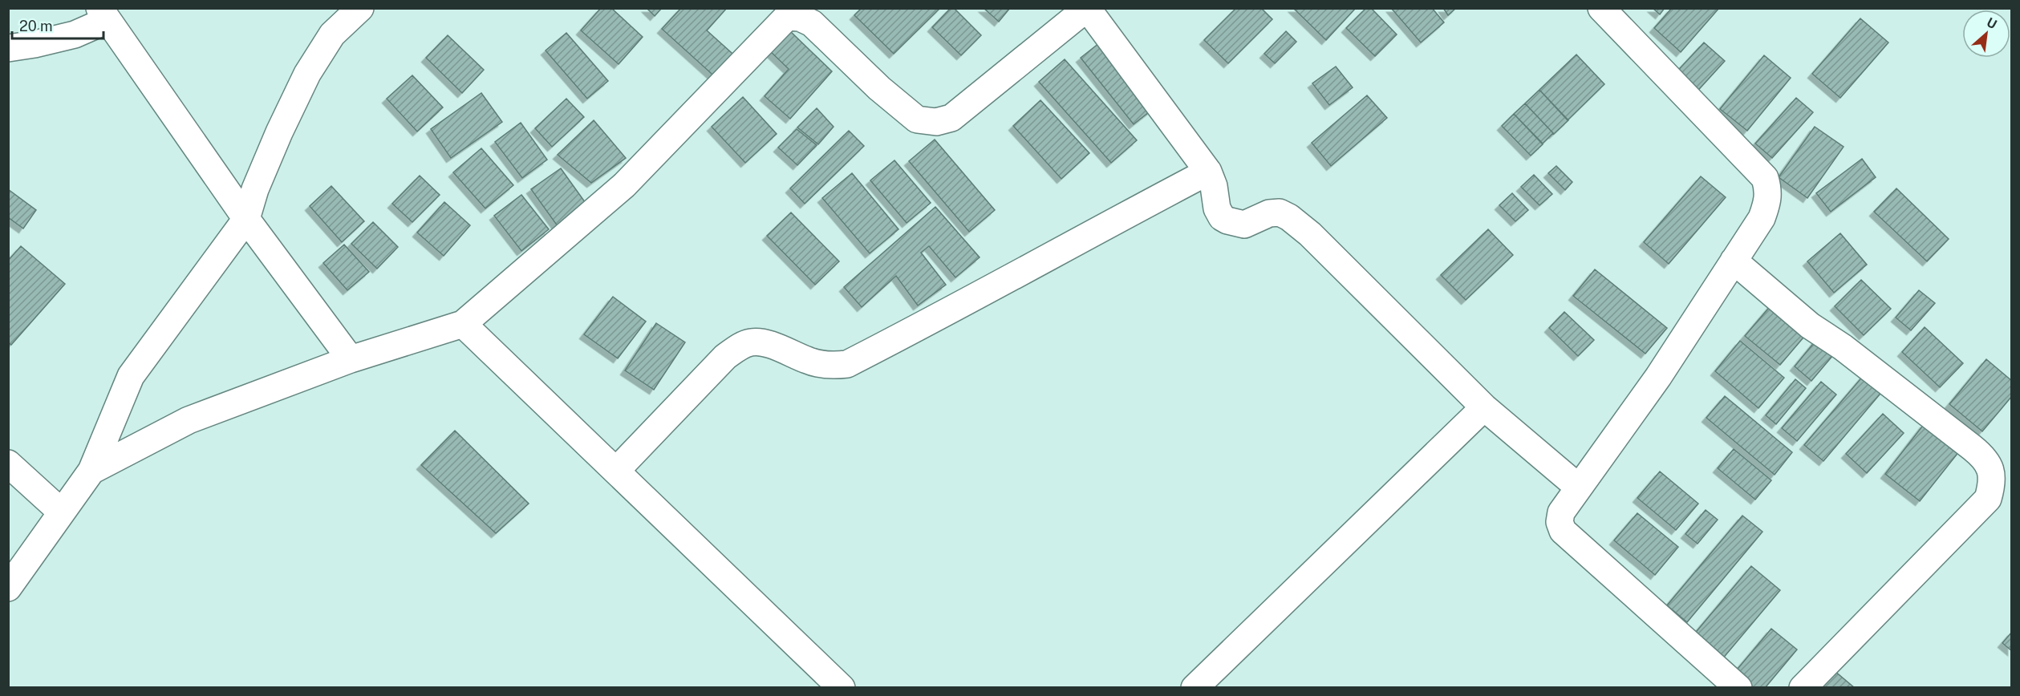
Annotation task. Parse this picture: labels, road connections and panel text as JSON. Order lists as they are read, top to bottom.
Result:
{
  "scale_bar": "20 m",
  "north": "top right"
}
